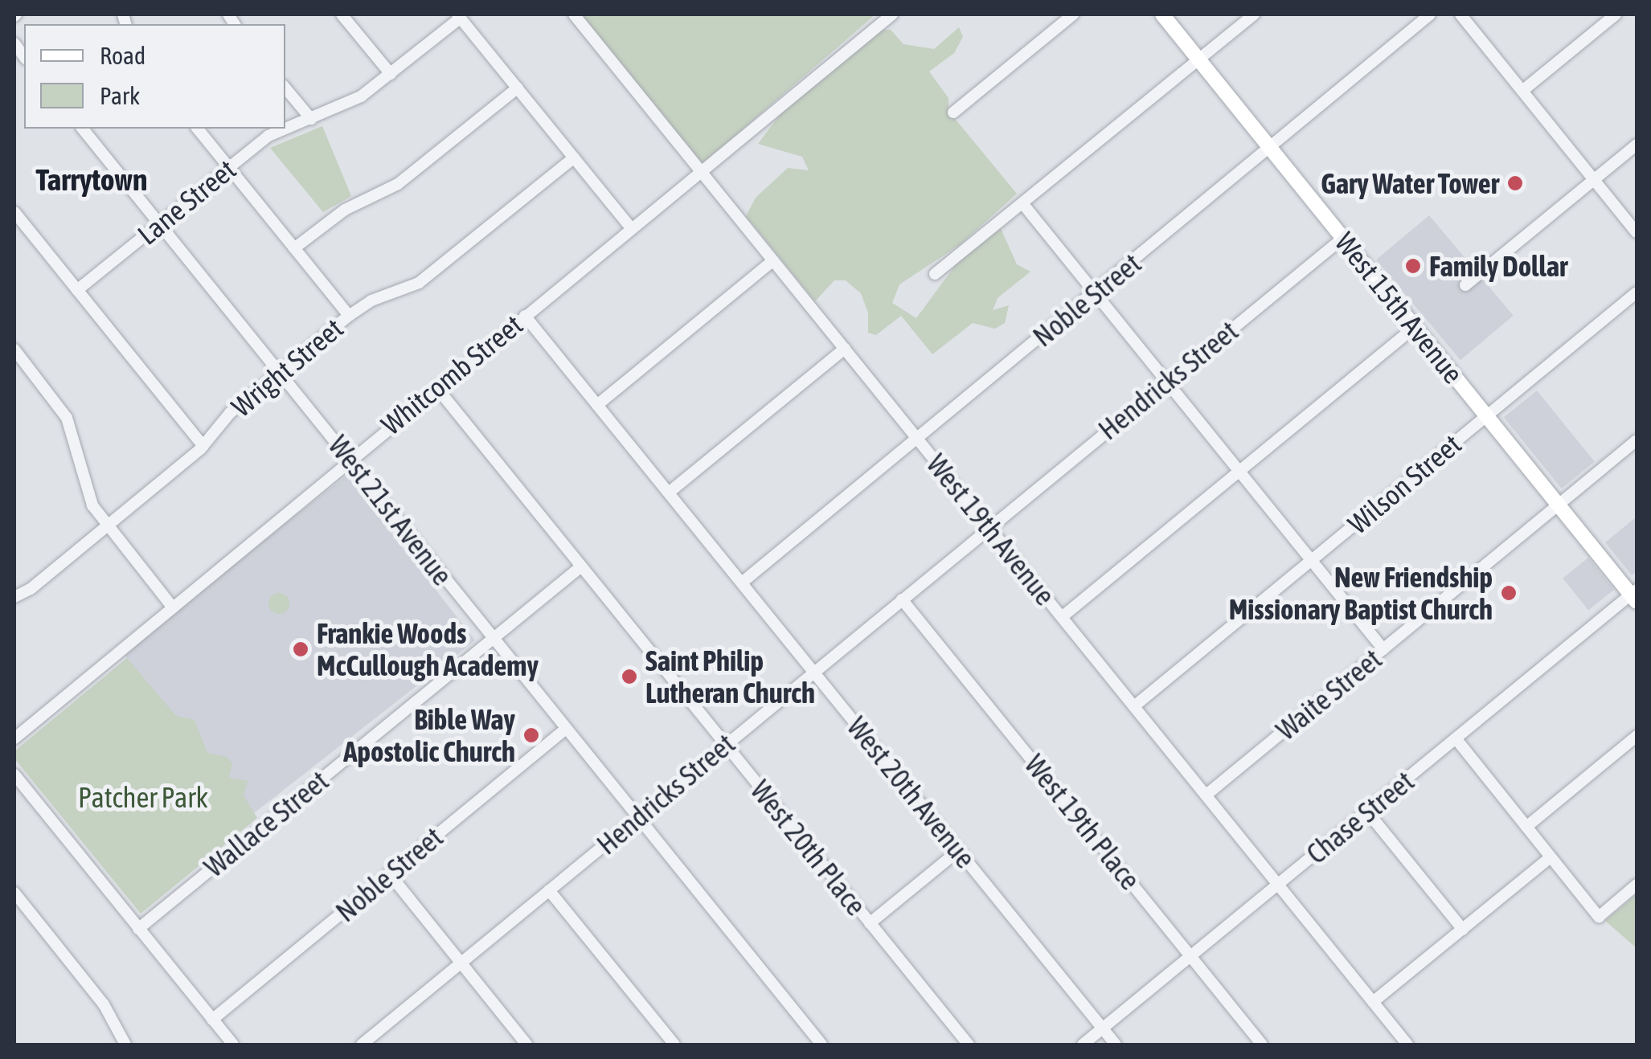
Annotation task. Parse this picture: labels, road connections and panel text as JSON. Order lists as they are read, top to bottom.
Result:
{
  "streets": {
    "main road": ["West 15th Avenue"],
    "street": [
      "Lane Street",
      "Noble Street",
      "Wright Street",
      "Whitcomb Street",
      "Hendricks Street",
      "Wilson Street",
      "West 21st Avenue",
      "West 19th Avenue",
      "Waite Street",
      "West 20th Avenue",
      "Chase Street",
      "West 19th Place",
      "Wallace Street",
      "West 20th Place"
    ]
  },
  "crossings": [
    ["Lane Street", "West 21st Avenue"],
    ["Noble Street", "West 15th Avenue"],
    ["Noble Street", "West 21st Avenue"],
    ["Noble Street", "West 19th Avenue"],
    ["Noble Street", "West 20th Avenue"],
    ["West 15th Avenue", "Hendricks Street"],
    ["West 15th Avenue", "Wilson Street"],
    ["West 15th Avenue", "Waite Street"],
    ["West 15th Avenue", "Chase Street"],
    ["Wright Street", "West 21st Avenue"],
    ["Whitcomb Street", "West 21st Avenue"],
    ["Whitcomb Street", "West 19th Avenue"],
    ["Whitcomb Street", "West 20th Avenue"],
    ["Whitcomb Street", "West 20th Place"],
    ["Hendricks Street", "West 21st Avenue"],
    ["Hendricks Street", "West 19th Avenue"],
    ["Hendricks Street", "West 20th Avenue"],
    ["Hendricks Street", "West 19th Place"],
    ["Hendricks Street", "West 20th Place"],
    ["Wilson Street", "West 19th Avenue"],
    ["West 21st Avenue", "Wallace Street"],
    ["West 19th Avenue", "Waite Street"],
    ["West 19th Avenue", "Chase Street"],
    ["West 20th Avenue", "Chase Street"],
    ["Chase Street", "West 19th Place"],
    ["Wallace Street", "West 20th Place"]
  ],
  "districts": ["Tarrytown"],
  "parks": ["Patcher Park"],
  "places": [
    "Gary Water Tower",
    "Family Dollar",
    "New Friendship Missionary Baptist Church",
    "Frankie Woods McCullough Academy",
    "Saint Philip Lutheran Church",
    "Bible Way Apostolic Church"
  ],
  "legend": ["Road", "Park"]
}
